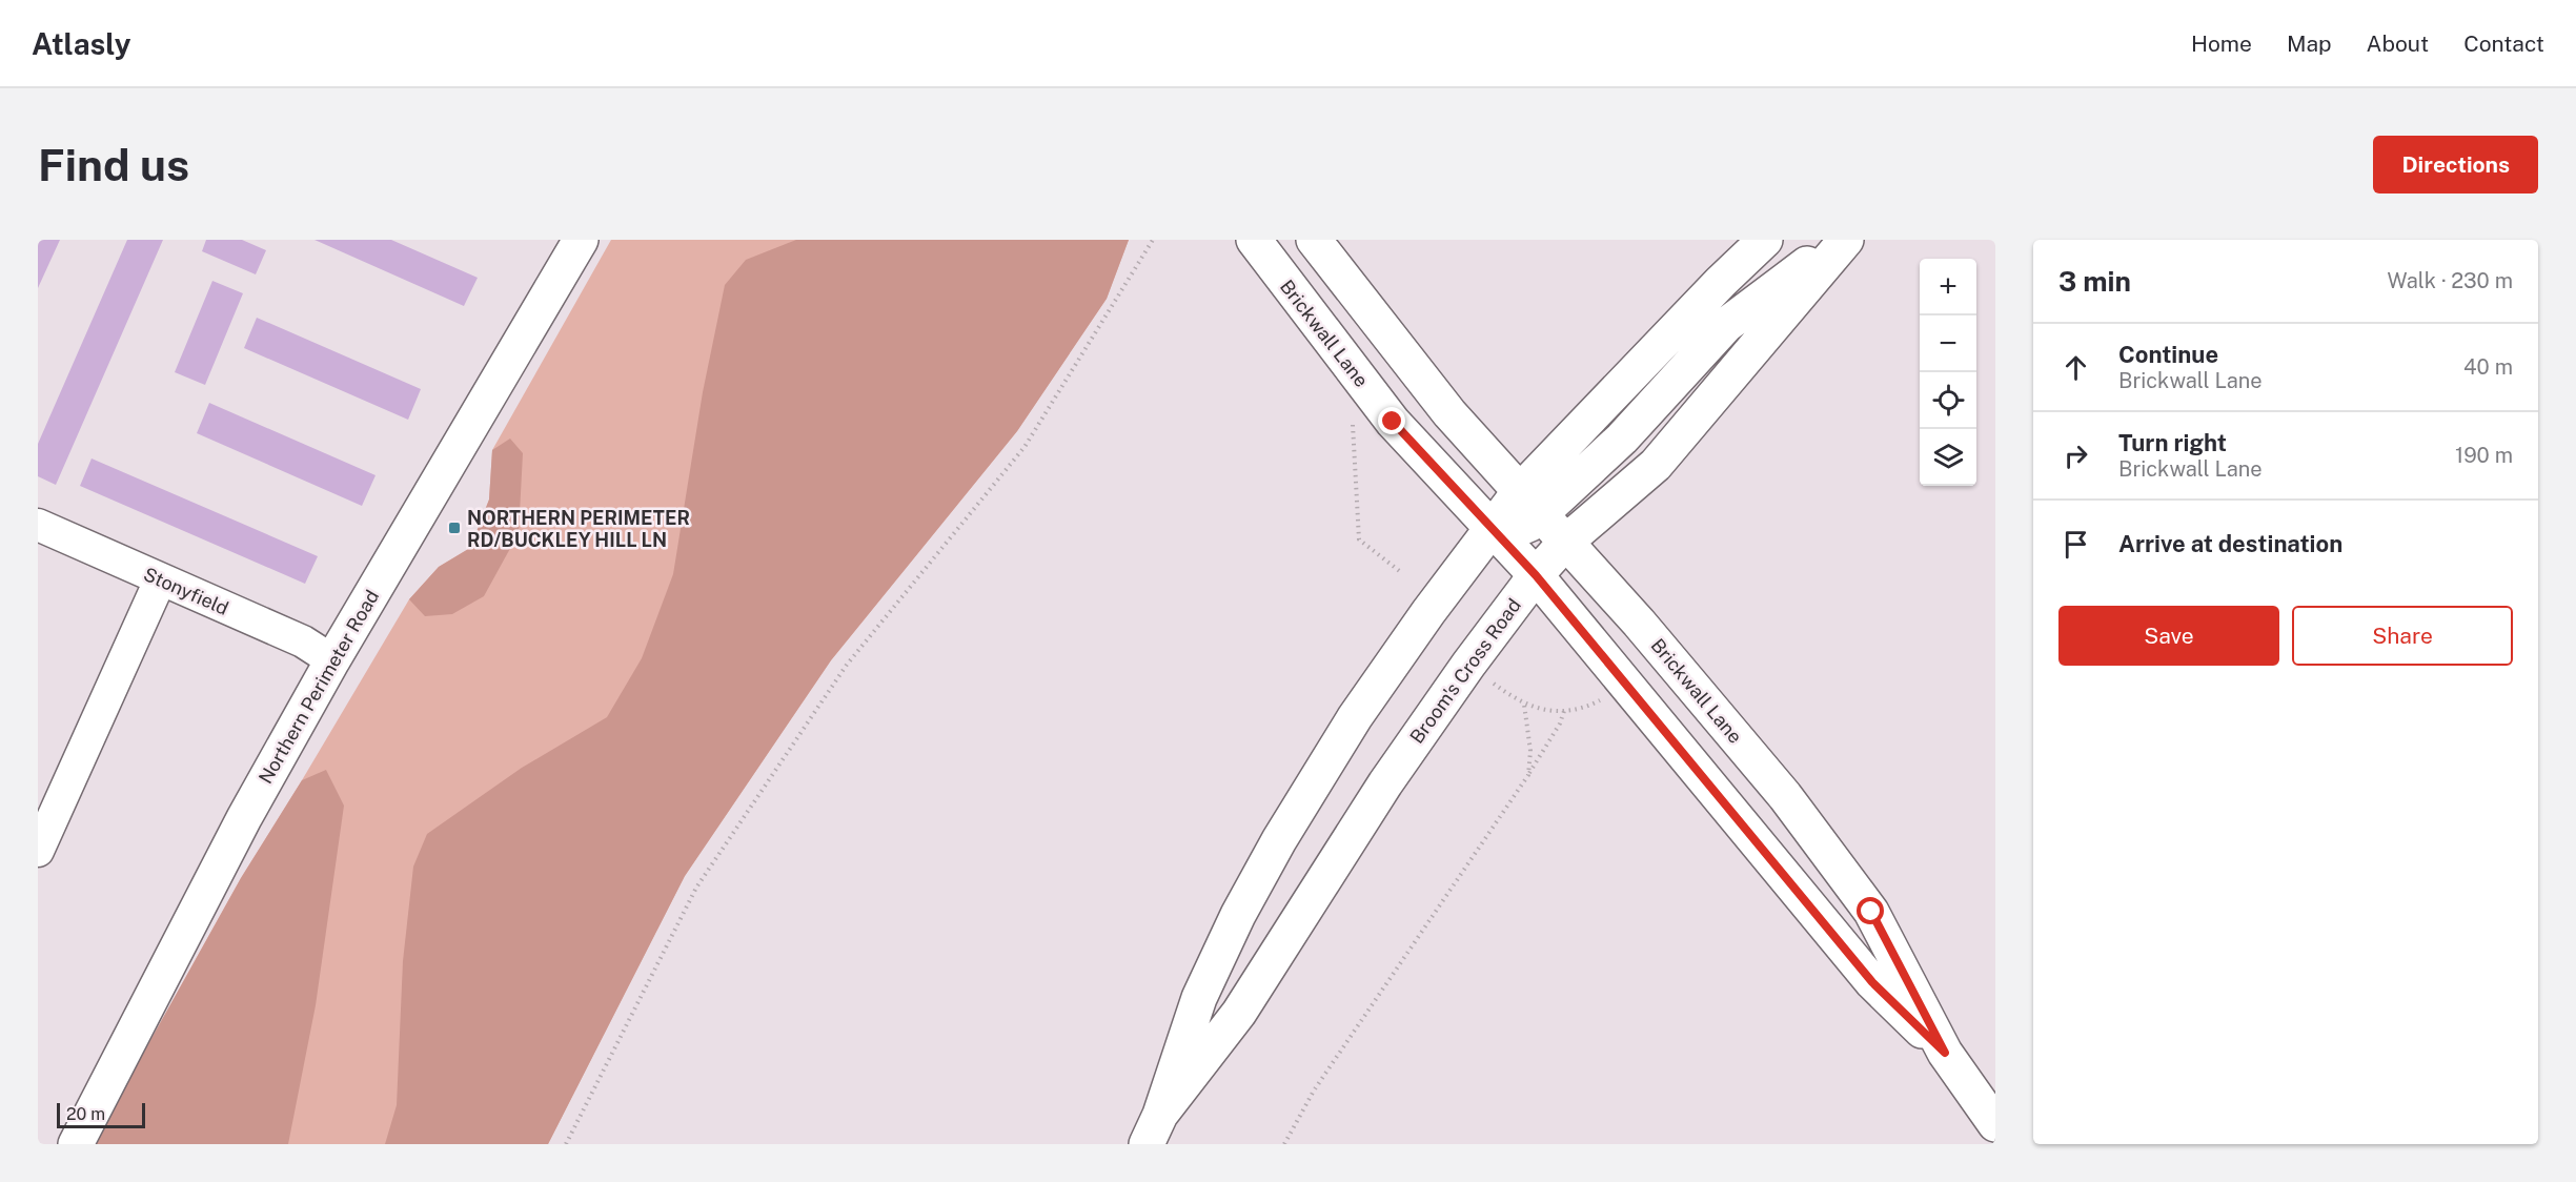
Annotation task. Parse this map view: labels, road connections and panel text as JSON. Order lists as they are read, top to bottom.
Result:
{
  "streets": {
    "main road": ["Brickwall Lane", "Broom's Cross Road", "Northern Perimeter Road"],
    "street": ["Stonyfield"]
  },
  "crossings": [
    ["Brickwall Lane", "Broom's Cross Road"],
    ["Stonyfield", "Northern Perimeter Road"]
  ],
  "places": {
    "transit": ["NORTHERN PERIMETER RD/BUCKLEY HILL LN"]
  },
  "scale_bar": "20 m",
  "page": {
    "header": "Atlasly",
    "nav": [
      "Home",
      "Map",
      "About",
      "Contact"
    ],
    "buttons": [
      "Directions",
      ["Save", "Share"]
    ],
    "title": "Find us",
    "heading": ["3 min", "Walk · 230 m"],
    "map_buttons": ["+", "−"],
    "list": [
      ["Continue", "Brickwall Lane", "40 m"],
      ["Turn right", "Brickwall Lane", "190 m"],
      "Arrive at destination"
    ],
    "scale": "20 m"
  }
}
